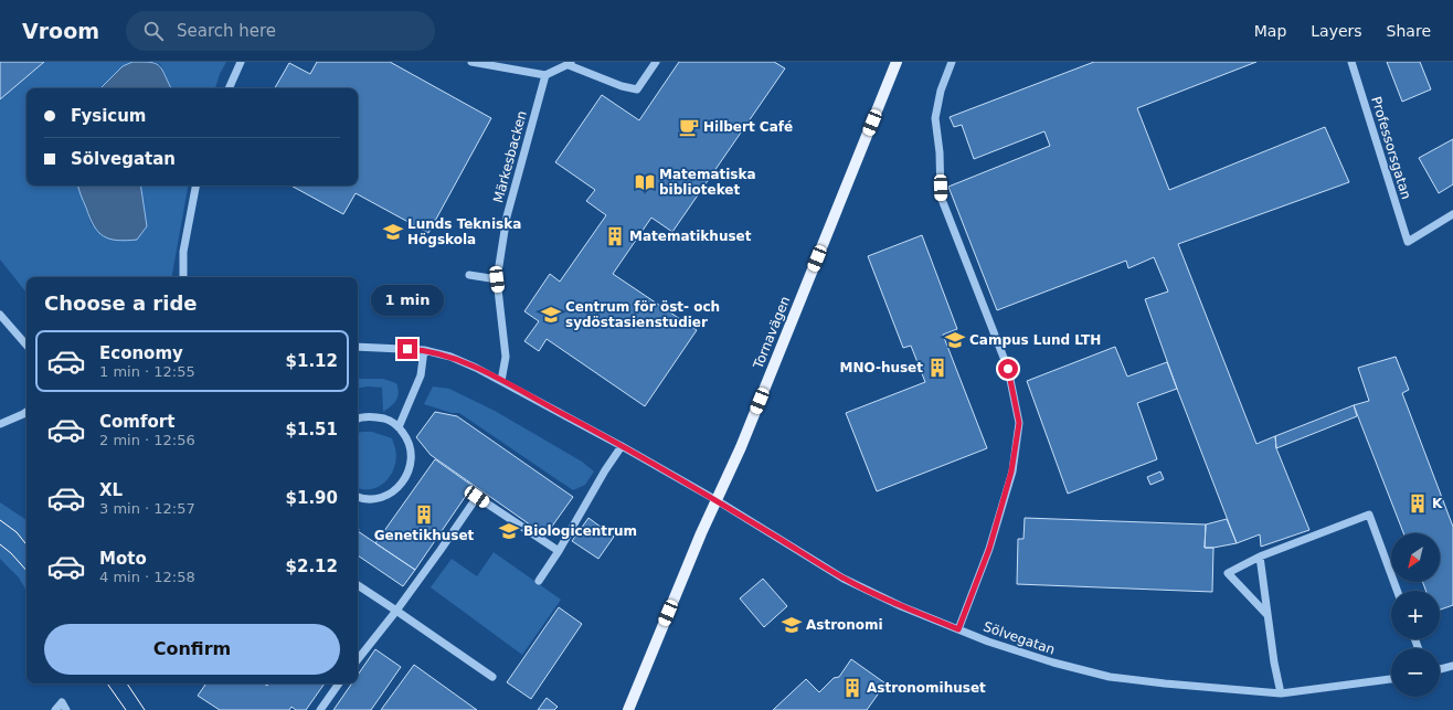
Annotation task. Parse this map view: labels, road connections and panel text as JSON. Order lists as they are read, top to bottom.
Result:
{
  "streets": {
    "main road": ["Tornavägen"],
    "street": ["Professorsgatan", "Märkesbacken", "Sölvegatan"]
  },
  "crossings": [
    ["Märkesbacken", "Sölvegatan"],
    ["Tornavägen", "Sölvegatan"]
  ],
  "places": {
    "cafe": ["Hilbert Café"],
    "library": ["Matematiska biblioteket"],
    "school or university": [
      "Lunds Tekniska Högskola",
      "Centrum för öst- och sydöstasienstudier",
      "Campus Lund LTH",
      "Biologicentrum",
      "Astronomi"
    ],
    "building": [
      "Matematikhuset",
      "MNO-huset",
      "K",
      "Genetikhuset",
      "Astronomihuset"
    ]
  },
  "north": "bottom left",
  "page": {
    "header": "Vroom",
    "search": "Search here",
    "nav": ["Map", "Layers", "Share"],
    "banner": ["Fysicum", "Sölvegatan"],
    "heading": "Choose a ride",
    "bubble": "1 min",
    "list": [
      {
        "name": "Economy",
        "note": "1 min · 12:55",
        "value": "$1.12"
      },
      {
        "name": "Comfort",
        "note": "2 min · 12:56",
        "value": "$1.51"
      },
      {
        "name": "XL",
        "note": "3 min · 12:57",
        "value": "$1.90"
      },
      {
        "name": "Moto",
        "note": "4 min · 12:58",
        "value": "$2.12"
      }
    ],
    "map_buttons": ["+", "−"],
    "buttons": "Confirm"
  }
}
